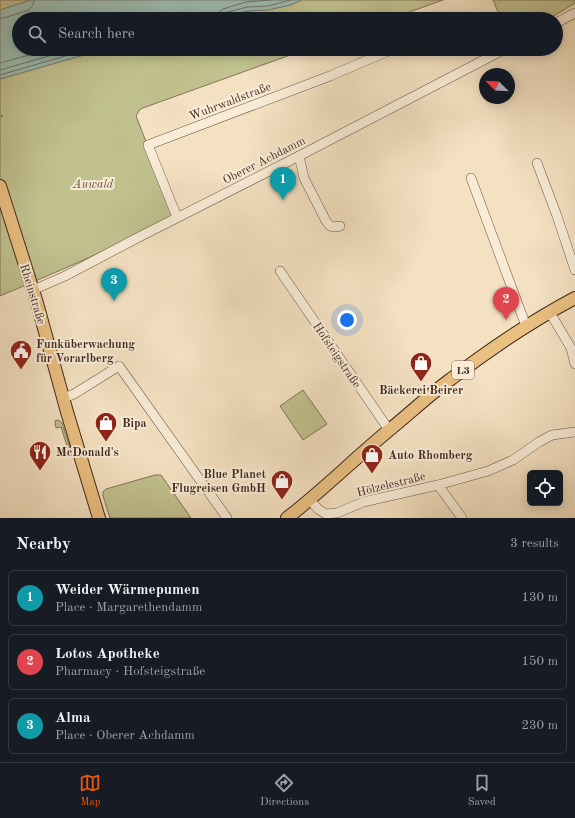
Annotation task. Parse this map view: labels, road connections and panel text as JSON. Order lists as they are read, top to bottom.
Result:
{
  "streets": {
    "main road": ["Rheinstraße", "L3"],
    "street": [
      "Wuhrwaldstraße",
      "Oberer Achdamm",
      "Hofsteigstraße",
      "Hölzelestraße"
    ]
  },
  "crossings": [
    ["Wuhrwaldstraße", "Oberer Achdamm"],
    ["Oberer Achdamm", "Rheinstraße"],
    ["Hofsteigstraße", "L3"],
    ["L3", "Hölzelestraße"]
  ],
  "parks": ["Auwald"],
  "places": {
    "public building": ["Funküberwachung für Vorarlberg"],
    "shop": [
      "Bäckerei Beirer",
      "Bipa",
      "Auto Rhomberg",
      "Blue Planet Flugreisen GmbH"
    ],
    "restaurant": ["McDonald's"]
  },
  "north": "top left",
  "page": {
    "search": "Search here",
    "pins": ["1", "3", "2"],
    "heading": ["Nearby", "3 results"],
    "list": [
      {
        "mark": "1",
        "name": "Weider Wärmepumen",
        "note": "Place · Margarethendamm",
        "value": "130 m"
      },
      {
        "mark": "2",
        "name": "Lotos Apotheke",
        "note": "Pharmacy · Hofsteigstraße",
        "value": "150 m"
      },
      {
        "mark": "3",
        "name": "Alma",
        "note": "Place · Oberer Achdamm",
        "value": "230 m"
      }
    ],
    "nav": ["Map", "Directions", "Saved"]
  }
}
